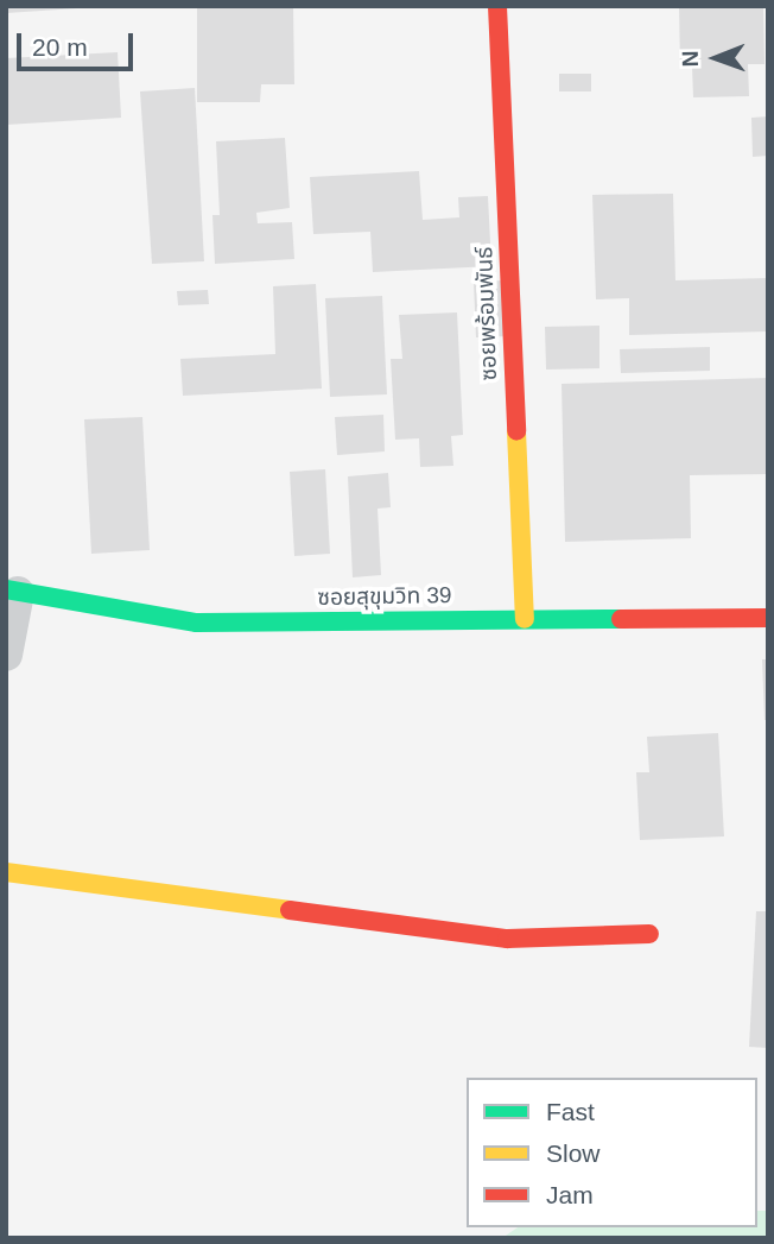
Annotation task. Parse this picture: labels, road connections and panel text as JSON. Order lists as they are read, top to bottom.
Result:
{
  "streets": {
    "street": ["ซอยพร้อมพันธ์", "ซอยสุขุมวิท 39"]
  },
  "crossings": [
    ["ซอยพร้อมพันธ์", "ซอยสุขุมวิท 39"]
  ],
  "legend": ["Fast", "Slow", "Jam"],
  "scale_bar": "20 m",
  "north": "left"
}
